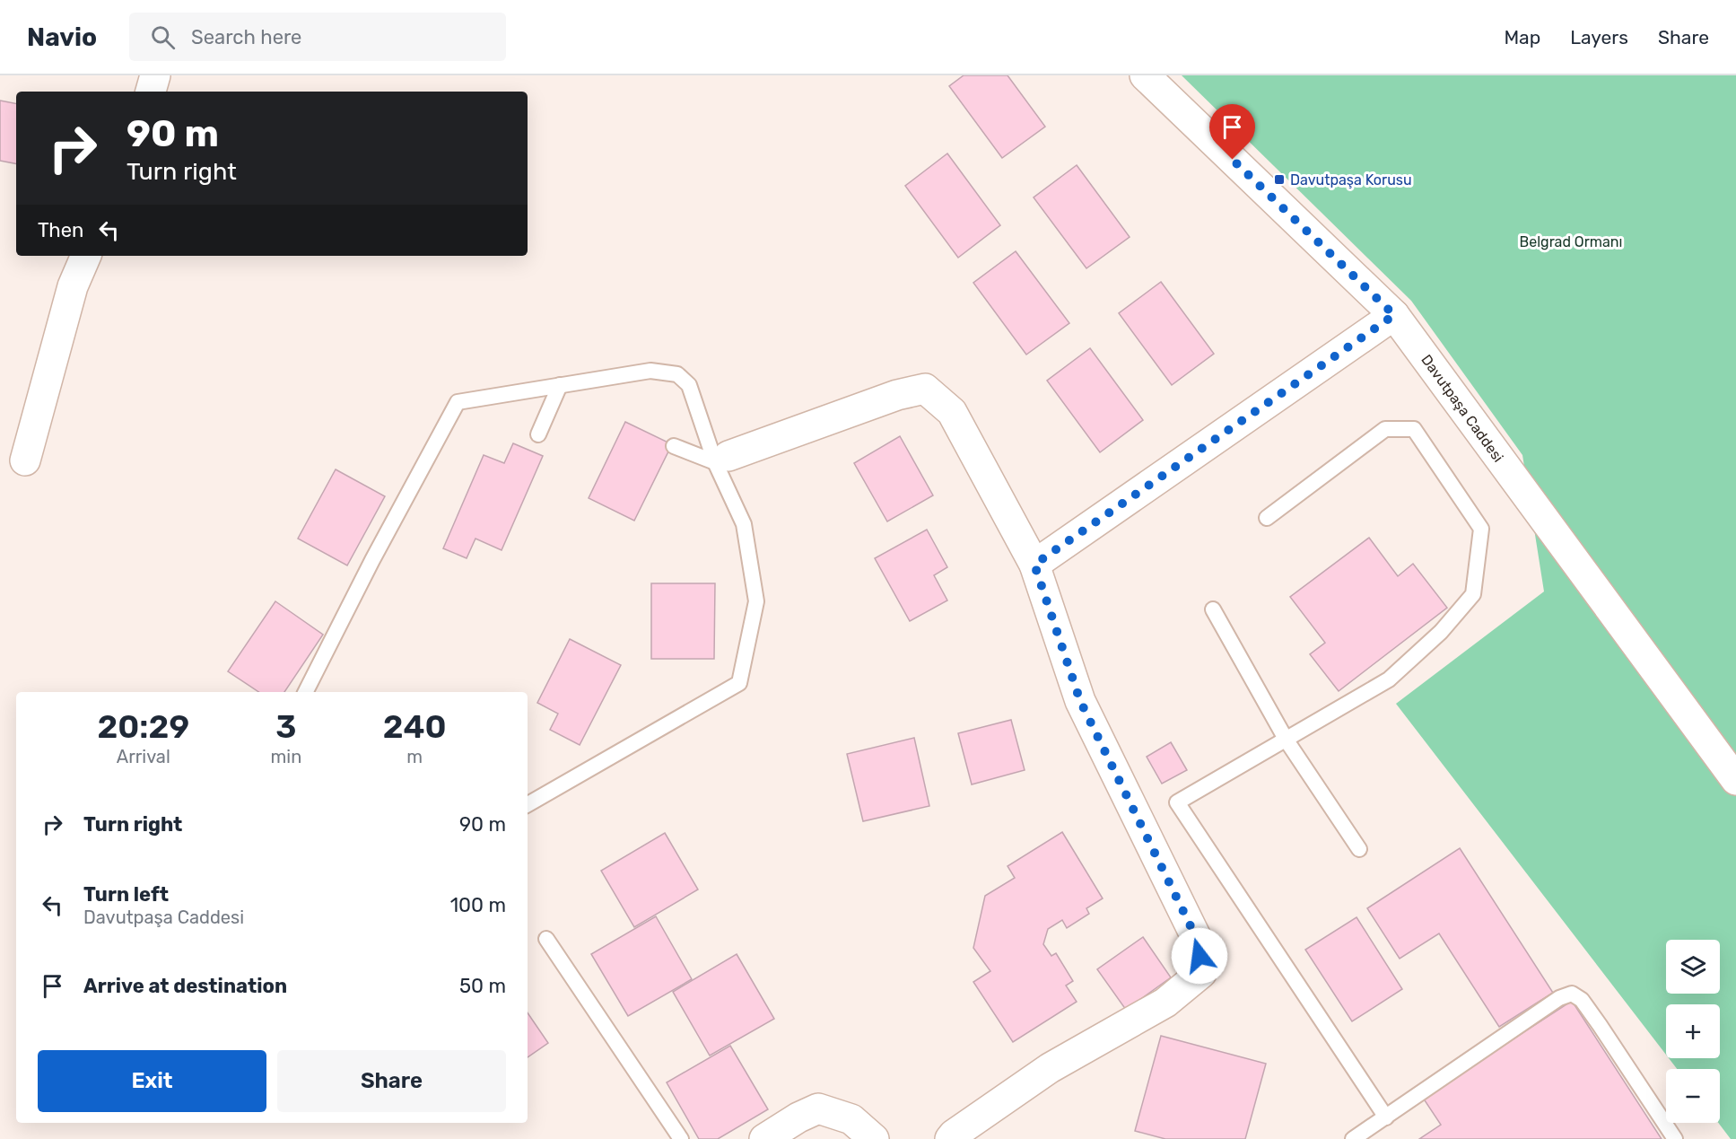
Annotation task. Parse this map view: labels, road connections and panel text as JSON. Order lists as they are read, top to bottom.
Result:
{
  "streets": {
    "street": ["Davutpaşa Caddesi"]
  },
  "parks": ["Belgrad Ormanı"],
  "places": {
    "transit": ["Davutpaşa Korusu"]
  },
  "page": {
    "header": "Navio",
    "search": "Search here",
    "nav": ["Map", "Layers", "Share"],
    "turn": ["90 m", "Turn right"],
    "then": "Then",
    "eta": [
      "20:29",
      "Arrival",
      "3",
      "min",
      "240",
      "m"
    ],
    "list": [
      {
        "name": "Turn right",
        "value": "90 m"
      },
      {
        "name": "Turn left",
        "note": "Davutpaşa Caddesi",
        "value": "100 m"
      },
      {
        "name": "Arrive at destination",
        "value": "50 m"
      }
    ],
    "map_buttons": ["+", "−"],
    "buttons": ["Exit", "Share"]
  }
}
